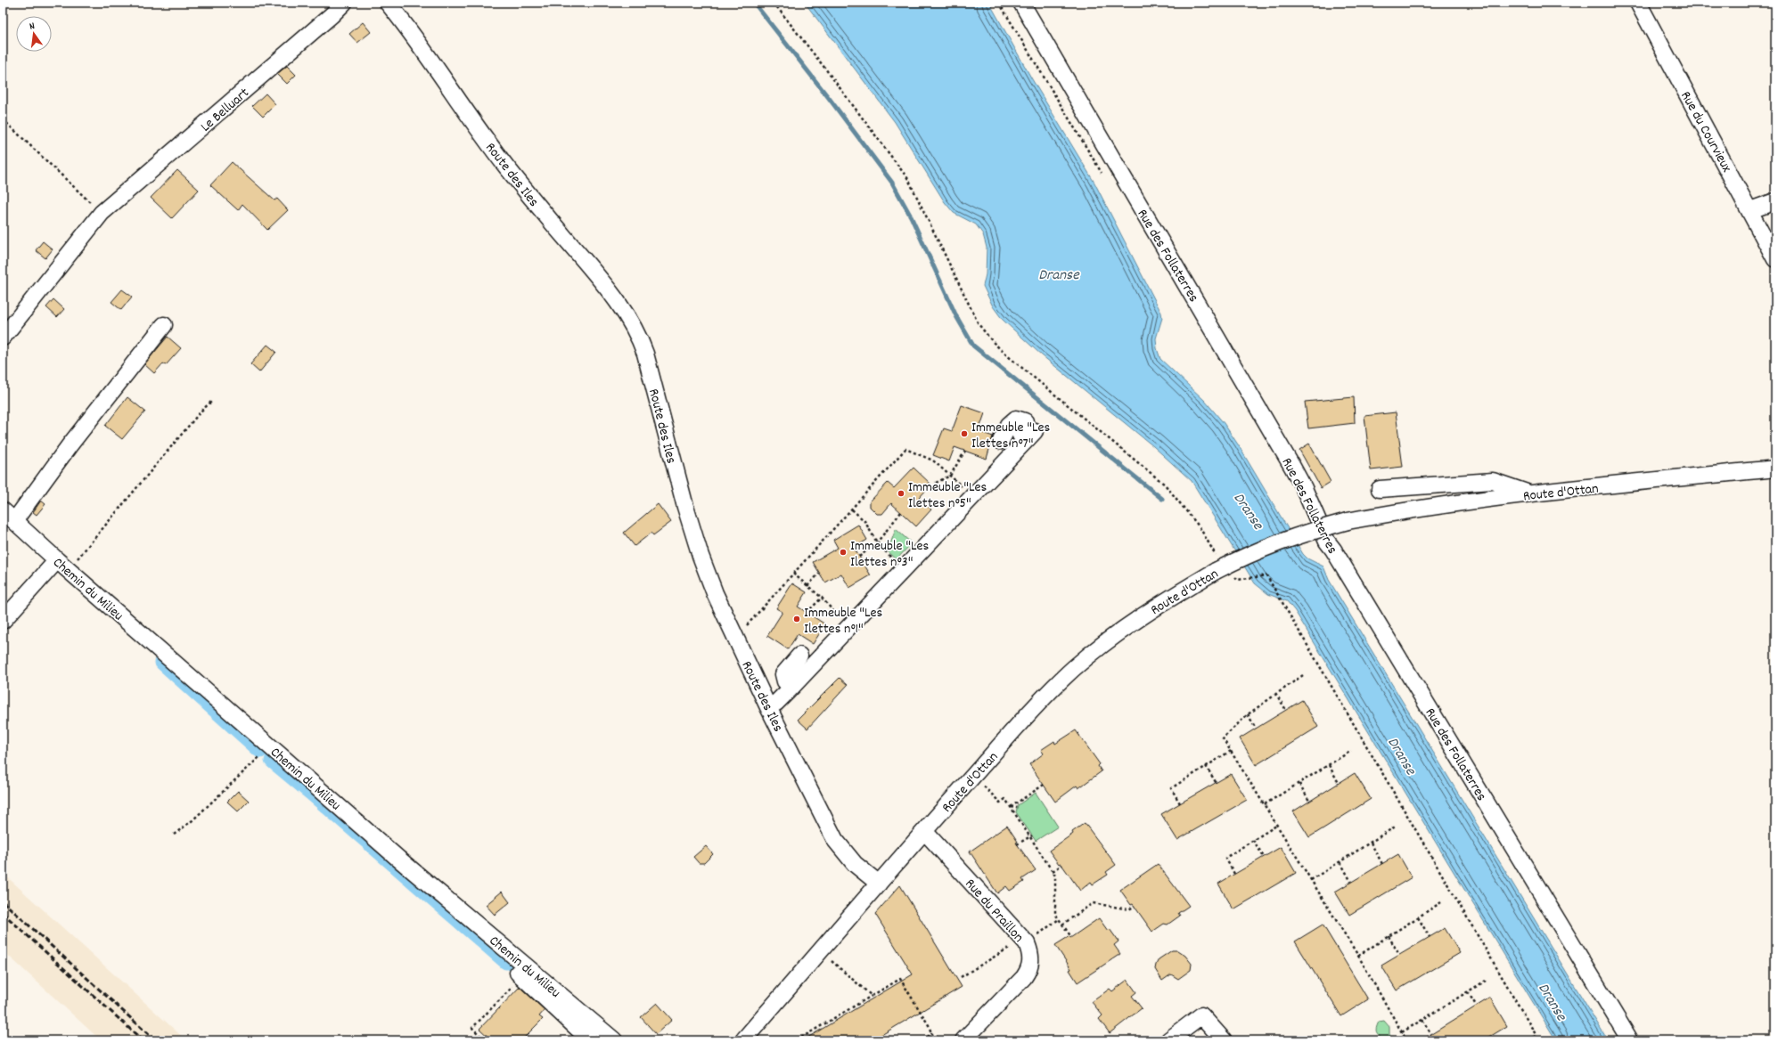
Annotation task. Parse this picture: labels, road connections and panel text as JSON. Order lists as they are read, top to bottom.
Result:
{
  "streets": {
    "street": [
      "Le Belluart",
      "Rue du Courvieux",
      "Route des Iles",
      "Rue des Follaterres",
      "Route d'Ottan",
      "Chemin du Milieu",
      "Rue du Praillon"
    ]
  },
  "crossings": [
    ["Route des Iles", "Route d'Ottan"],
    ["Route d'Ottan", "Rue du Praillon"]
  ],
  "water": ["Dranse"],
  "places": [
    "Immeuble \"Les Ilettes n°7\"",
    "Immeuble \"Les Ilettes n°5\"",
    "Immeuble \"Les Ilettes n°3\"",
    "Immeuble \"Les Ilettes n°1\""
  ],
  "north": "top"
}
